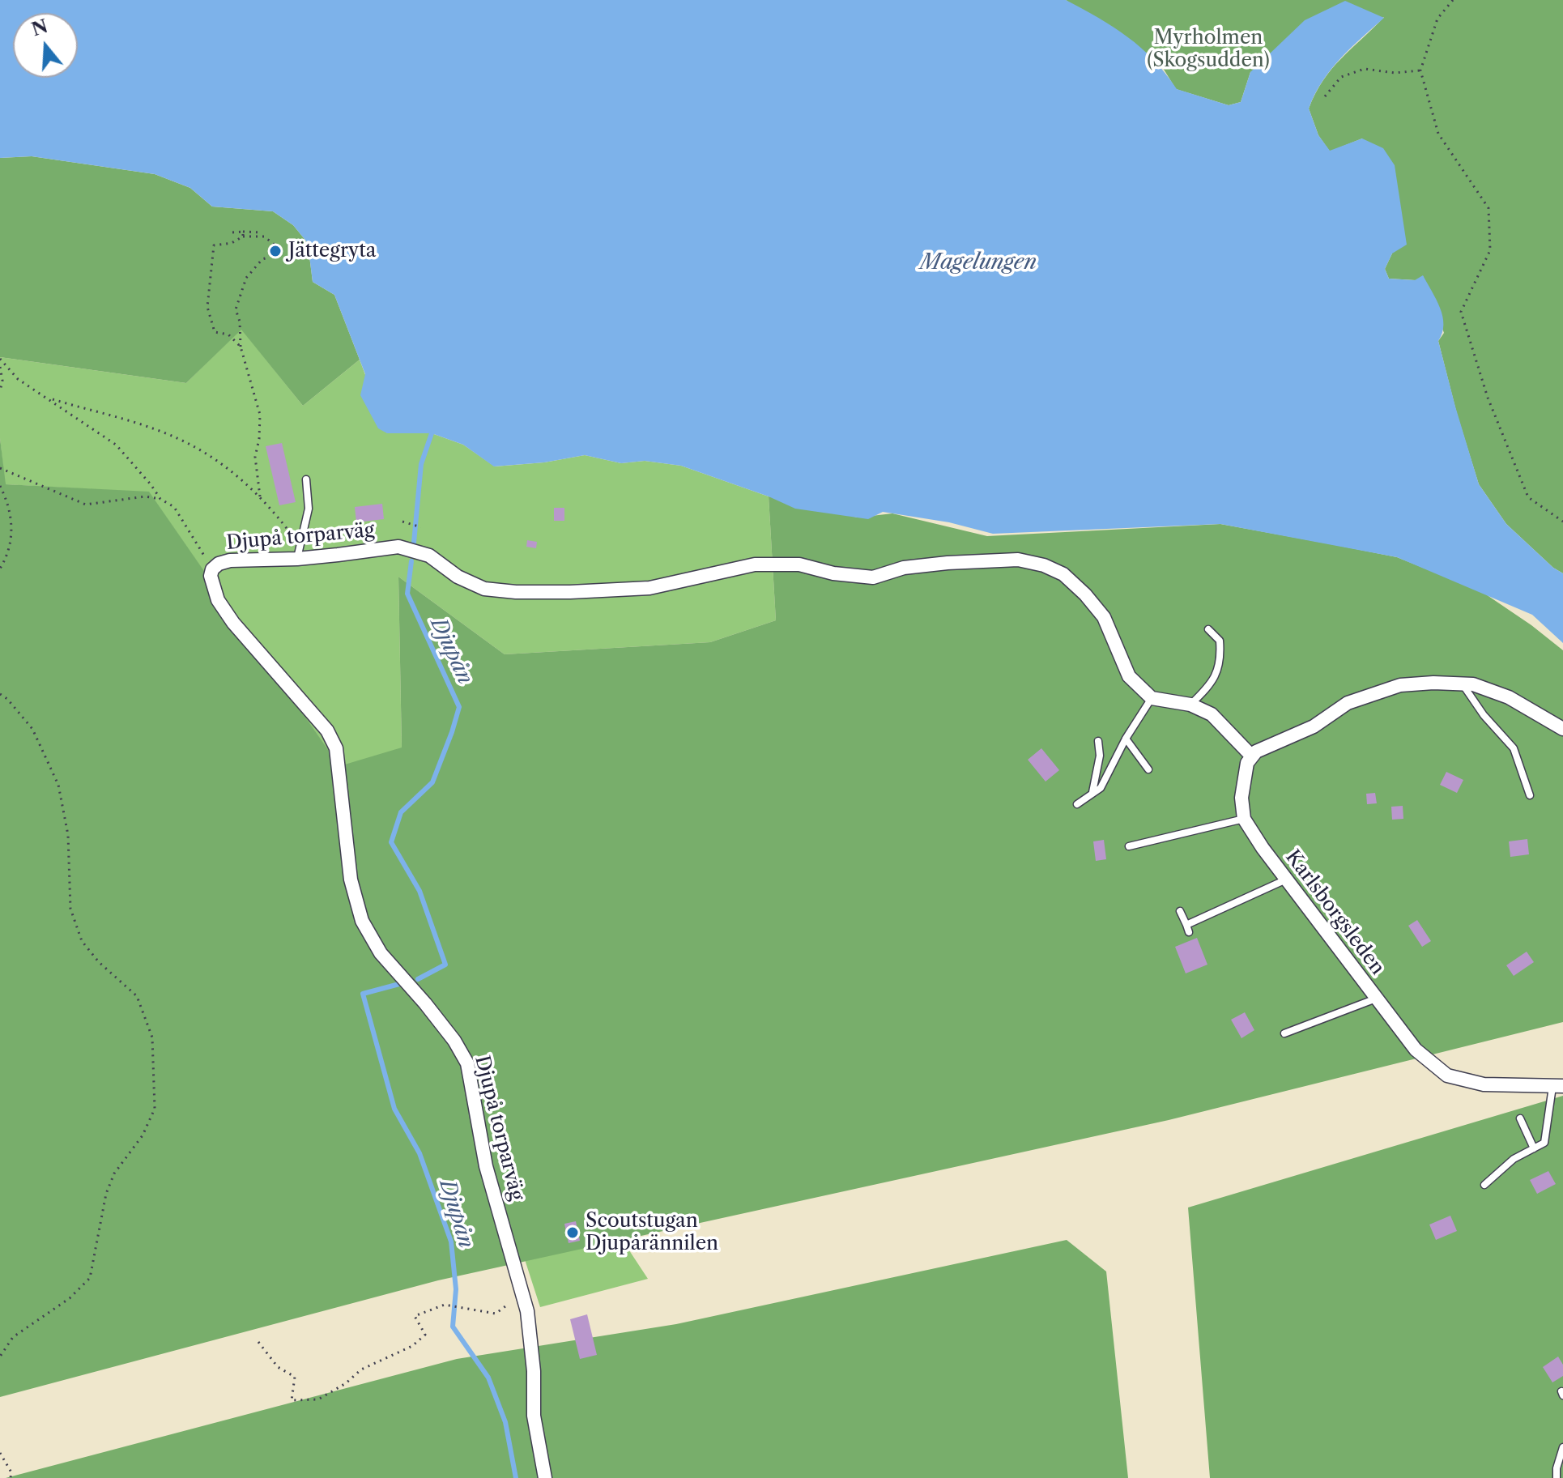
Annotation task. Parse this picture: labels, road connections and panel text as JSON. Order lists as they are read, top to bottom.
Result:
{
  "streets": {
    "street": ["Djupå torparväg", "Karlsborgsleden"]
  },
  "water": ["Magelungen", "Djupån"],
  "parks": ["Myrholmen (Skogsudden)"],
  "places": ["Jättegryta", "Scoutstugan Djupårännilen"],
  "north": "top"
}
